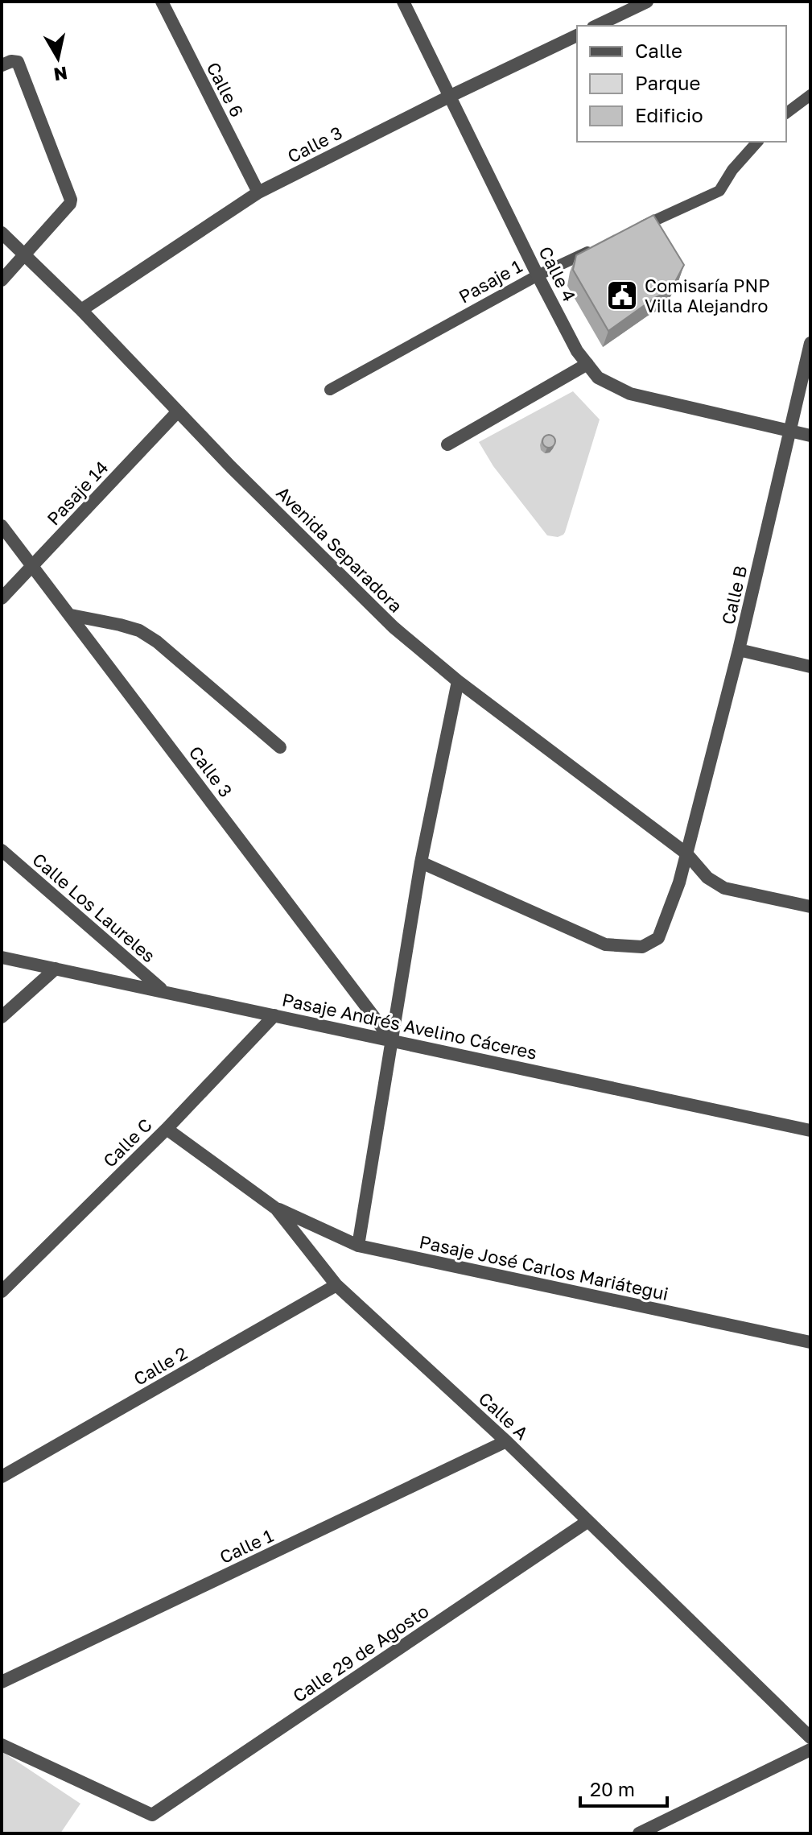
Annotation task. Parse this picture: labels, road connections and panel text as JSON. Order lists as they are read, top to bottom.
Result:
{
  "streets": {
    "street": [
      "Calle 6",
      "Calle 3",
      "Calle 4",
      "Pasaje 14",
      "Avenida Separadora",
      "Calle B",
      "Calle Los Laureles",
      "Pasaje Andrés Avelino Cáceres",
      "Calle C",
      "Pasaje José Carlos Mariátegui",
      "Calle 2",
      "Calle A",
      "Calle 1",
      "Calle 29 de Agosto"
    ],
    "lane": ["Pasaje 1"]
  },
  "crossings": [
    ["Calle 6", "Calle 3"],
    ["Calle 3", "Calle 4"],
    ["Calle 3", "Pasaje 14"],
    ["Calle 3", "Avenida Separadora"],
    ["Calle 3", "Pasaje Andrés Avelino Cáceres"],
    ["Calle 4", "Pasaje 1"],
    ["Calle 4", "Calle B"],
    ["Pasaje 14", "Avenida Separadora"],
    ["Avenida Separadora", "Calle B"],
    ["Calle Los Laureles", "Pasaje Andrés Avelino Cáceres"],
    ["Pasaje Andrés Avelino Cáceres", "Calle C"],
    ["Calle C", "Calle A"],
    ["Pasaje José Carlos Mariátegui", "Calle A"],
    ["Calle 2", "Calle A"],
    ["Calle A", "Calle 1"],
    ["Calle A", "Calle 29 de Agosto"]
  ],
  "places": {
    "public building": ["Comisaría PNP Villa Alejandro"]
  },
  "legend": ["Calle", "Parque", "Edificio"],
  "scale_bar": "20 m",
  "north": "bottom"
}
